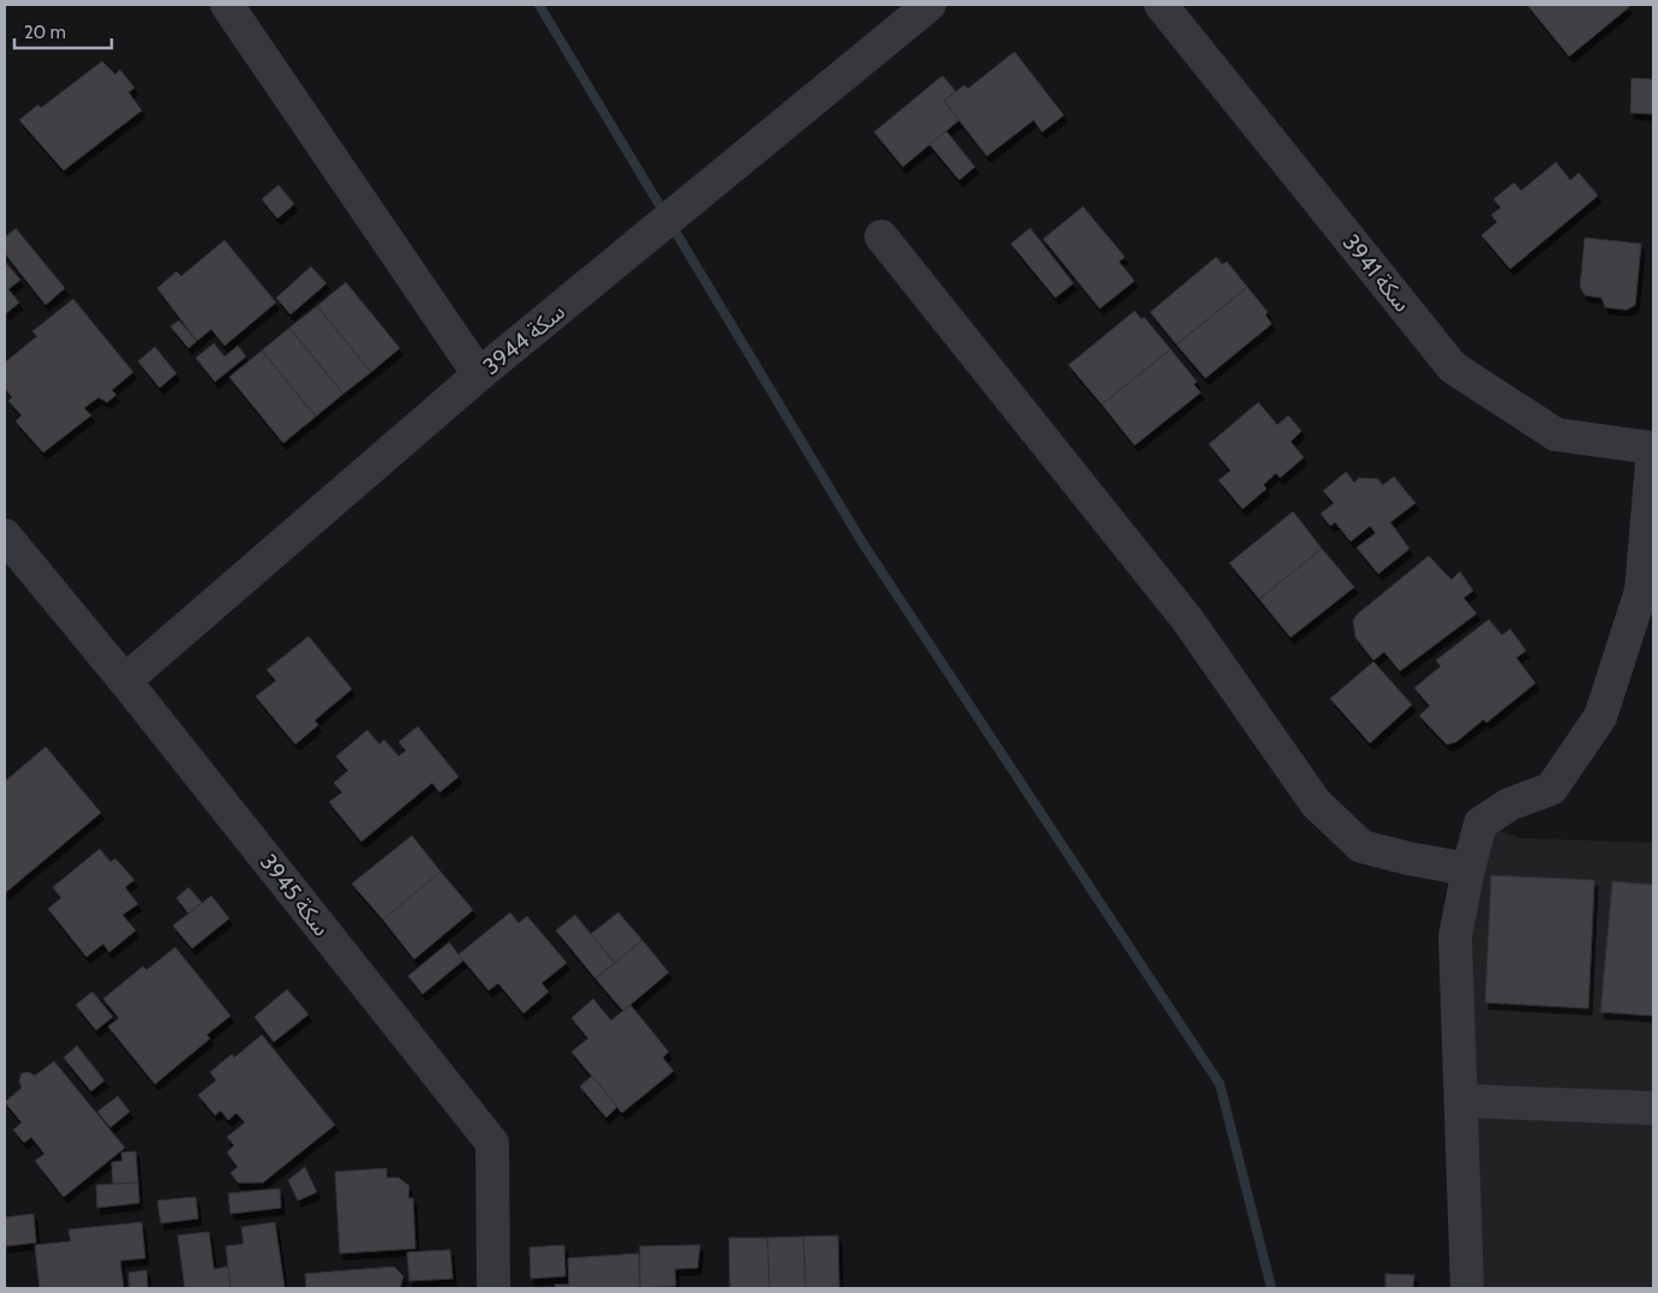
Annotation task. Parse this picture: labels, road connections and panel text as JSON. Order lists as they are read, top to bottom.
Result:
{
  "streets": {
    "street": ["سكة 3941", "سكة 3944", "سكة 3945"]
  },
  "crossings": [
    ["سكة 3944", "سكة 3945"]
  ],
  "scale_bar": "20 m"
}
